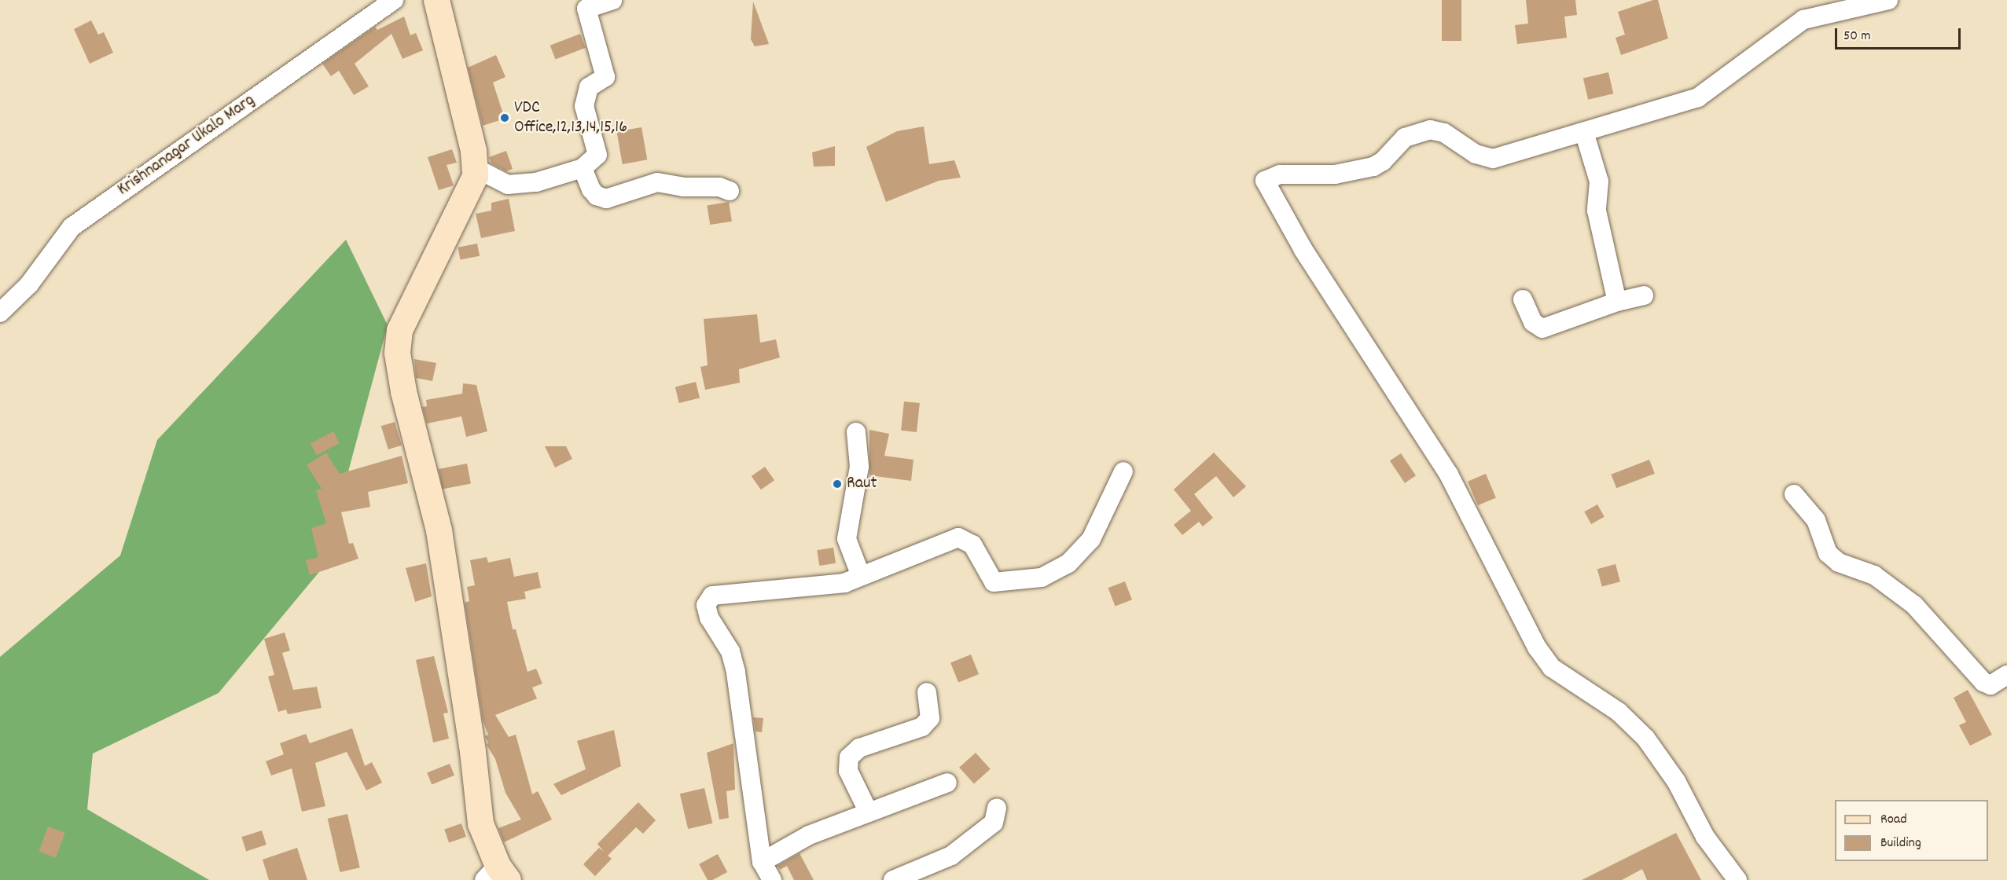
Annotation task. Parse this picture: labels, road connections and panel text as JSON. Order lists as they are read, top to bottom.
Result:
{
  "streets": {
    "street": ["Krishnanagar Ukalo Marg"]
  },
  "places": ["VDC Office,12,13,14,15,16", "Raut"],
  "legend": ["Road", "Building"],
  "scale_bar": "50 m"
}
